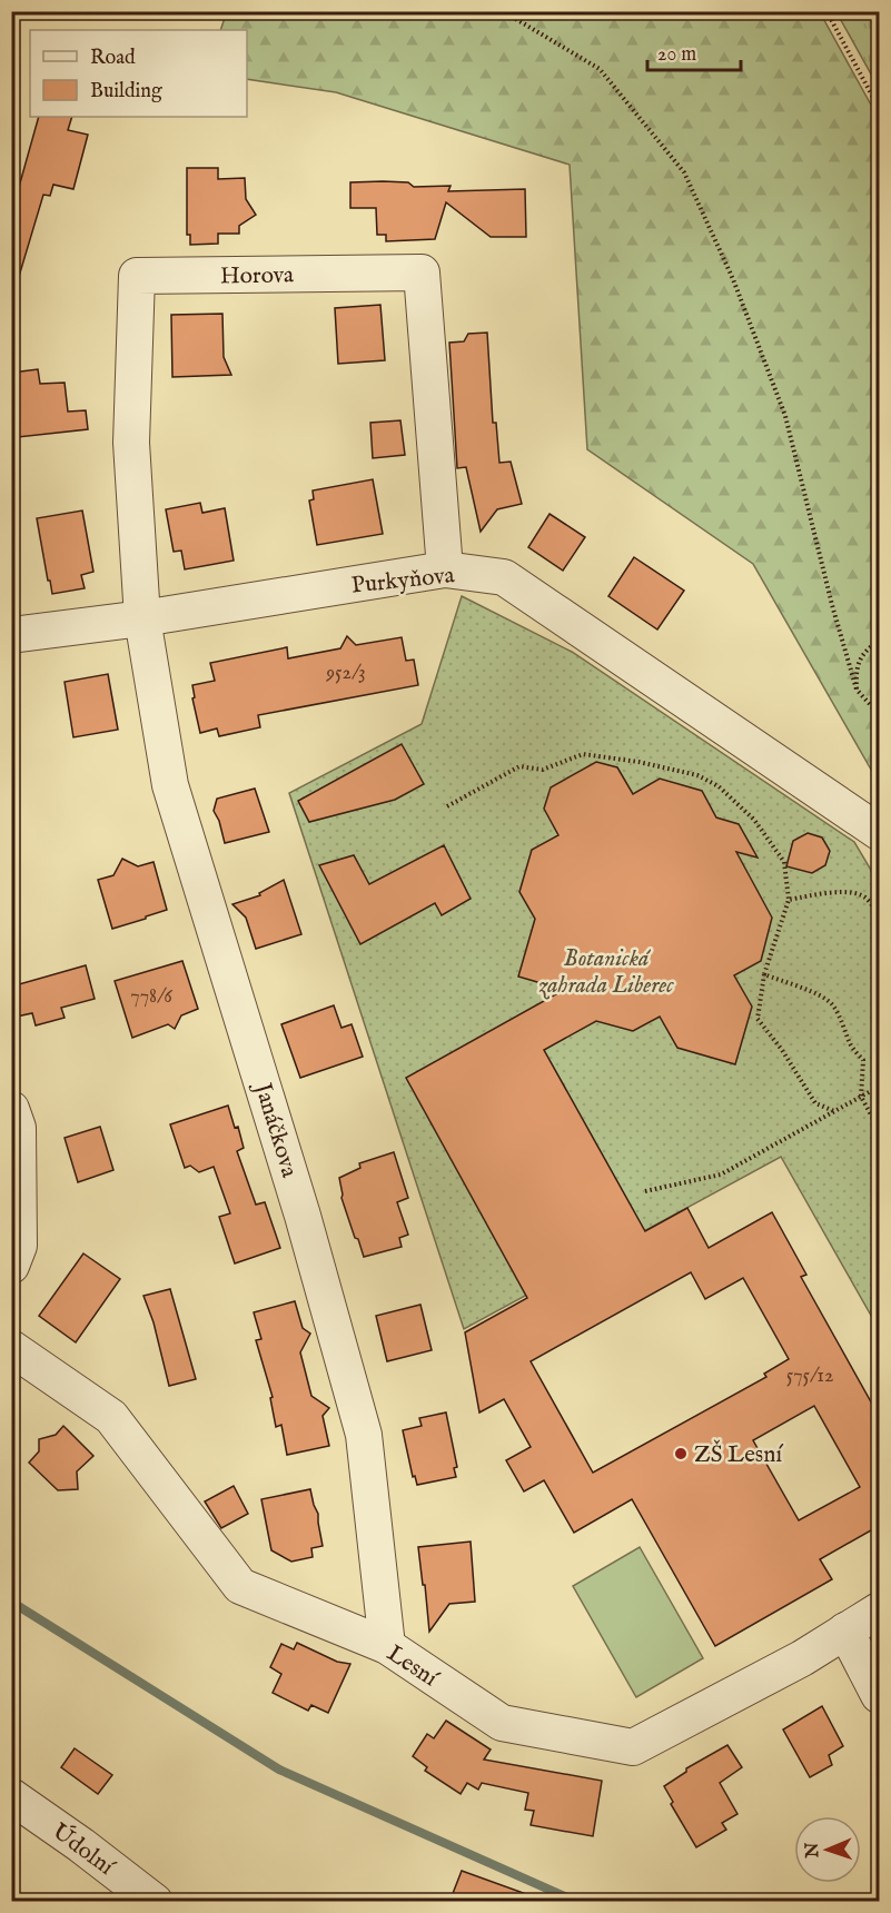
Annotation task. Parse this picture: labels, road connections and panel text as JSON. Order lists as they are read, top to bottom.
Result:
{
  "streets": {
    "street": [
      "Horova",
      "Purkyňova",
      "Janáčkova",
      "Lesní",
      "Údolní"
    ]
  },
  "crossings": [
    ["Horova", "Purkyňova"],
    ["Horova", "Janáčkova"],
    ["Purkyňova", "Janáčkova"],
    ["Janáčkova", "Lesní"]
  ],
  "parks": ["Botanická zahrada Liberec"],
  "places": ["ZŠ Lesní"],
  "house_numbers": ["952/3", "778/6", "575/12"],
  "legend": ["Road", "Building"],
  "scale_bar": "20 m",
  "north": "left"
}
